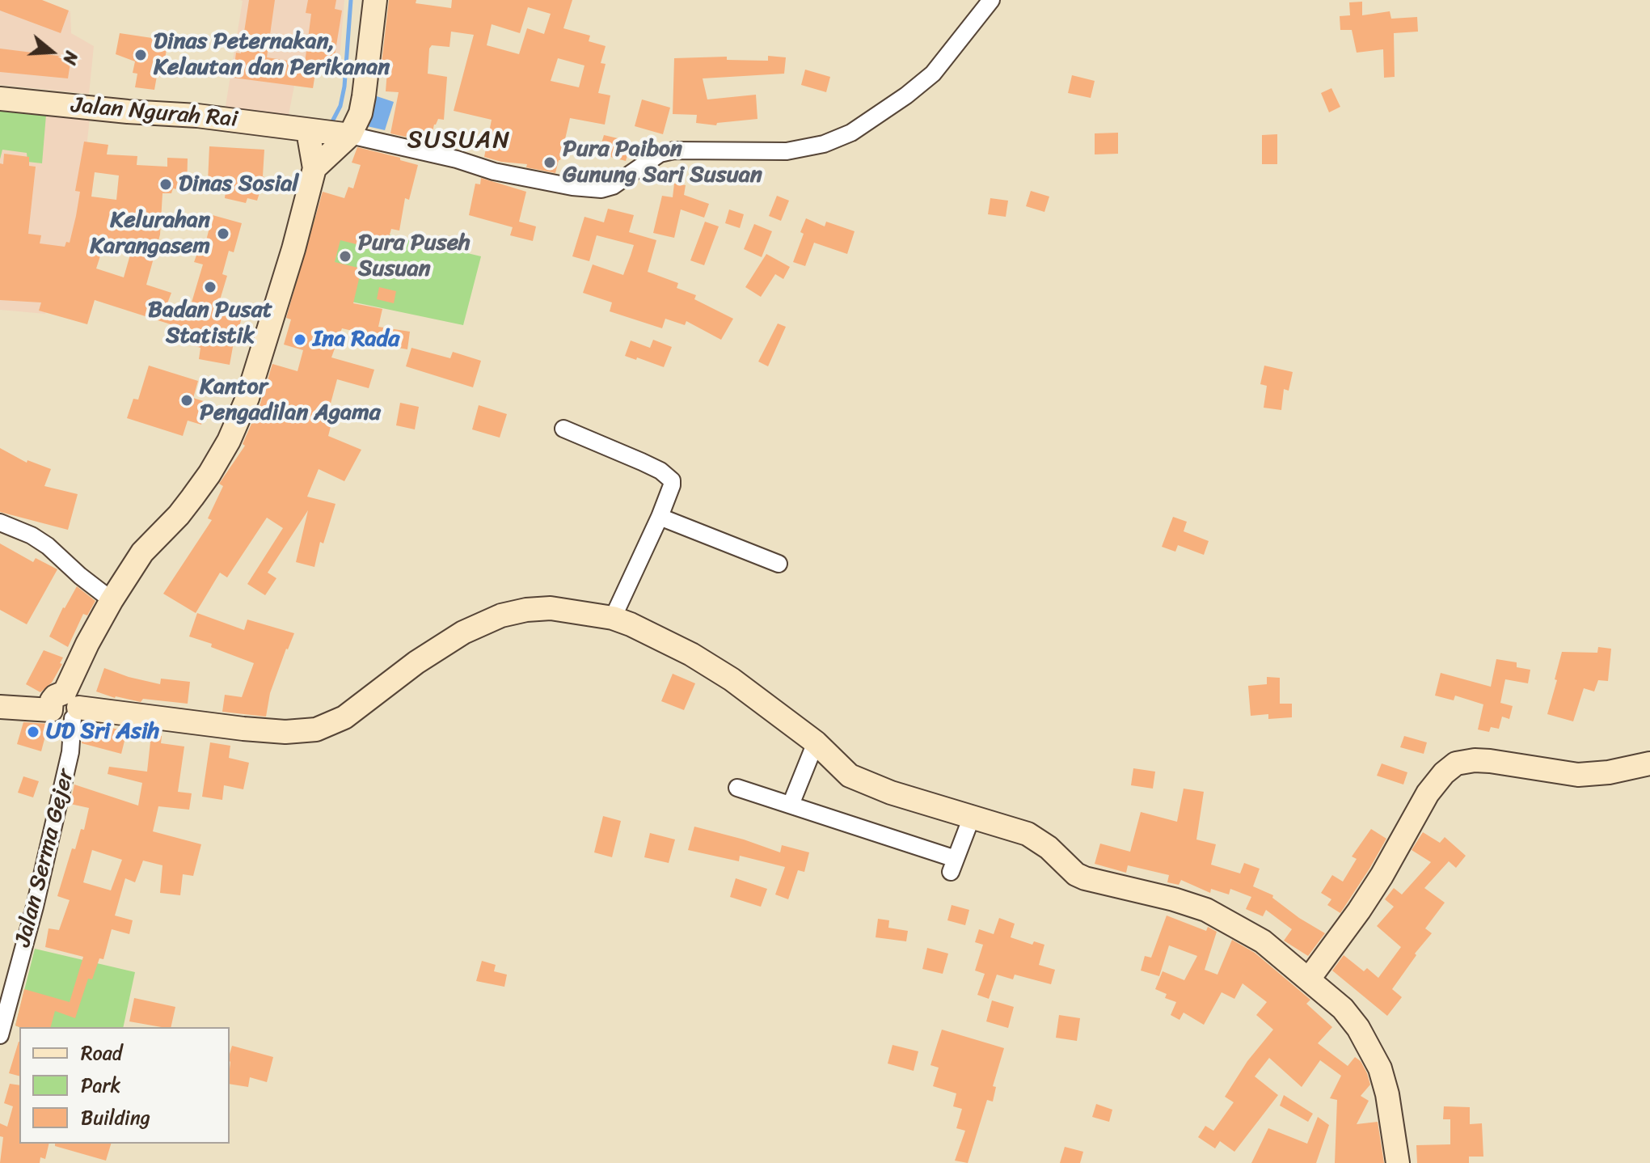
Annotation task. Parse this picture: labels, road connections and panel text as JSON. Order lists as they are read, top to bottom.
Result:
{
  "streets": {
    "street": ["Jalan Ngurah Rai", "Jalan Serma Gejer"]
  },
  "districts": ["SUSUAN"],
  "places": [
    "Dinas Peternakan, Kelautan dan Perikanan",
    "Pura Paibon Gunung Sari Susuan",
    "Dinas Sosial",
    "Kelurahan Karangasem",
    "Pura Puseh Susuan",
    "Badan Pusat Statistik",
    "Ina Rada",
    "Kantor Pengadilan Agama",
    "UD Sri Asih"
  ],
  "legend": ["Road", "Park", "Building"],
  "north": "right"
}
